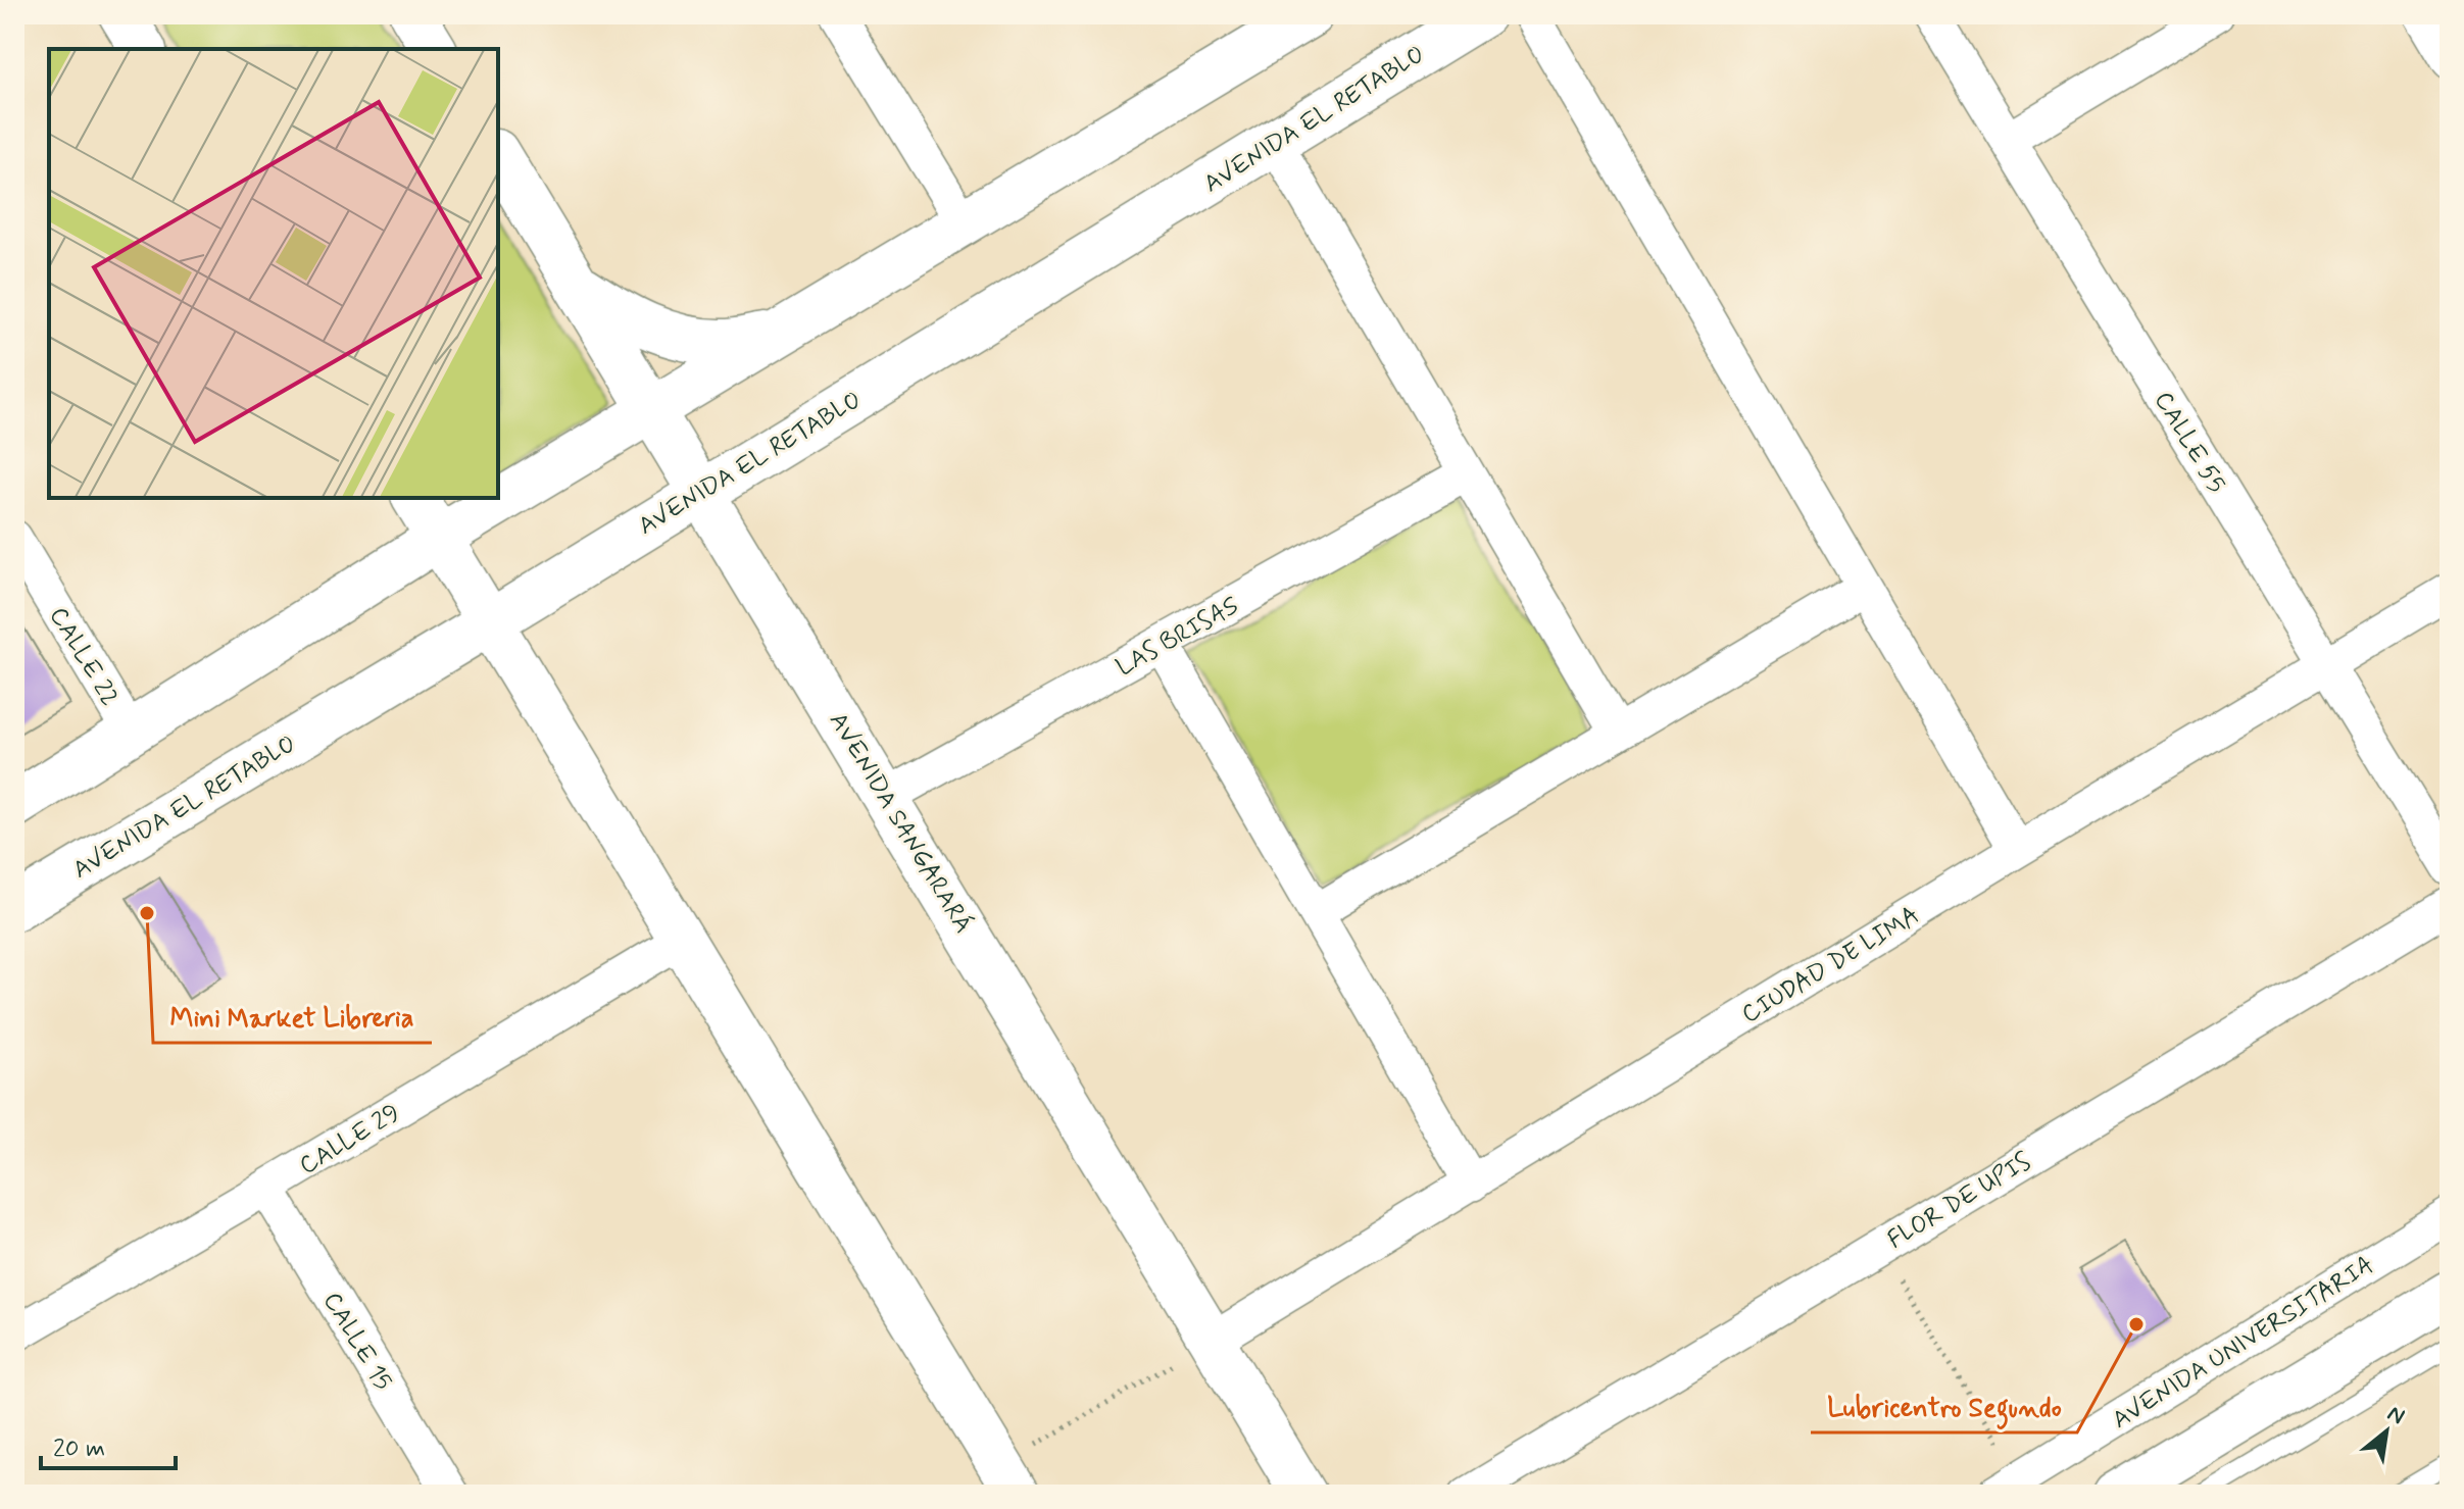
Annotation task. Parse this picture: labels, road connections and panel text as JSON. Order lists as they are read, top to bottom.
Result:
{
  "streets": {
    "main road": ["AVENIDA EL RETABLO", "AVENIDA SANGARARÁ"],
    "street": [
      "CALLE 55",
      "LAS BRISAS",
      "CALLE 22",
      "CIUDAD DE LIMA",
      "CALLE 29",
      "FLOR DE UPIS",
      "CALLE 15",
      "AVENIDA UNIVERSITARIA"
    ]
  },
  "crossings": [
    ["AVENIDA EL RETABLO", "AVENIDA SANGARARÁ"],
    ["CALLE 55", "CIUDAD DE LIMA"],
    ["LAS BRISAS", "AVENIDA SANGARARÁ"],
    ["AVENIDA SANGARARÁ", "CIUDAD DE LIMA"],
    ["CALLE 29", "CALLE 15"]
  ],
  "places": ["Mini Market Libreria", "Lubricentro Segundo"],
  "scale_bar": "20 m",
  "north": "top right"
}
